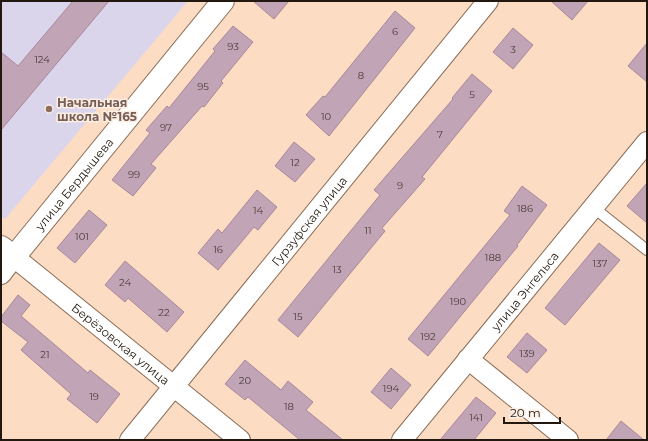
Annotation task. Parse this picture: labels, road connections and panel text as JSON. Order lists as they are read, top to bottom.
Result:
{
  "streets": {
    "street": [
      "улица Бердышева",
      "Гурзуфская улица",
      "улица Энгельса",
      "Берёзовская улица"
    ]
  },
  "crossings": [
    ["улица Бердышева", "Берёзовская улица"],
    ["Гурзуфская улица", "Берёзовская улица"]
  ],
  "places": ["Начальная школа №165"],
  "house_numbers": [
    "6",
    "93",
    "3",
    "124",
    "8",
    "95",
    "5",
    "10",
    "97",
    "7",
    "12",
    "99",
    "9",
    "186",
    "14",
    "11",
    "101",
    "16",
    "188",
    "137",
    "13",
    "24",
    "190",
    "22",
    "15",
    "192",
    "139",
    "21",
    "20",
    "194",
    "19",
    "18",
    "141"
  ],
  "scale_bar": "20 m"
}
